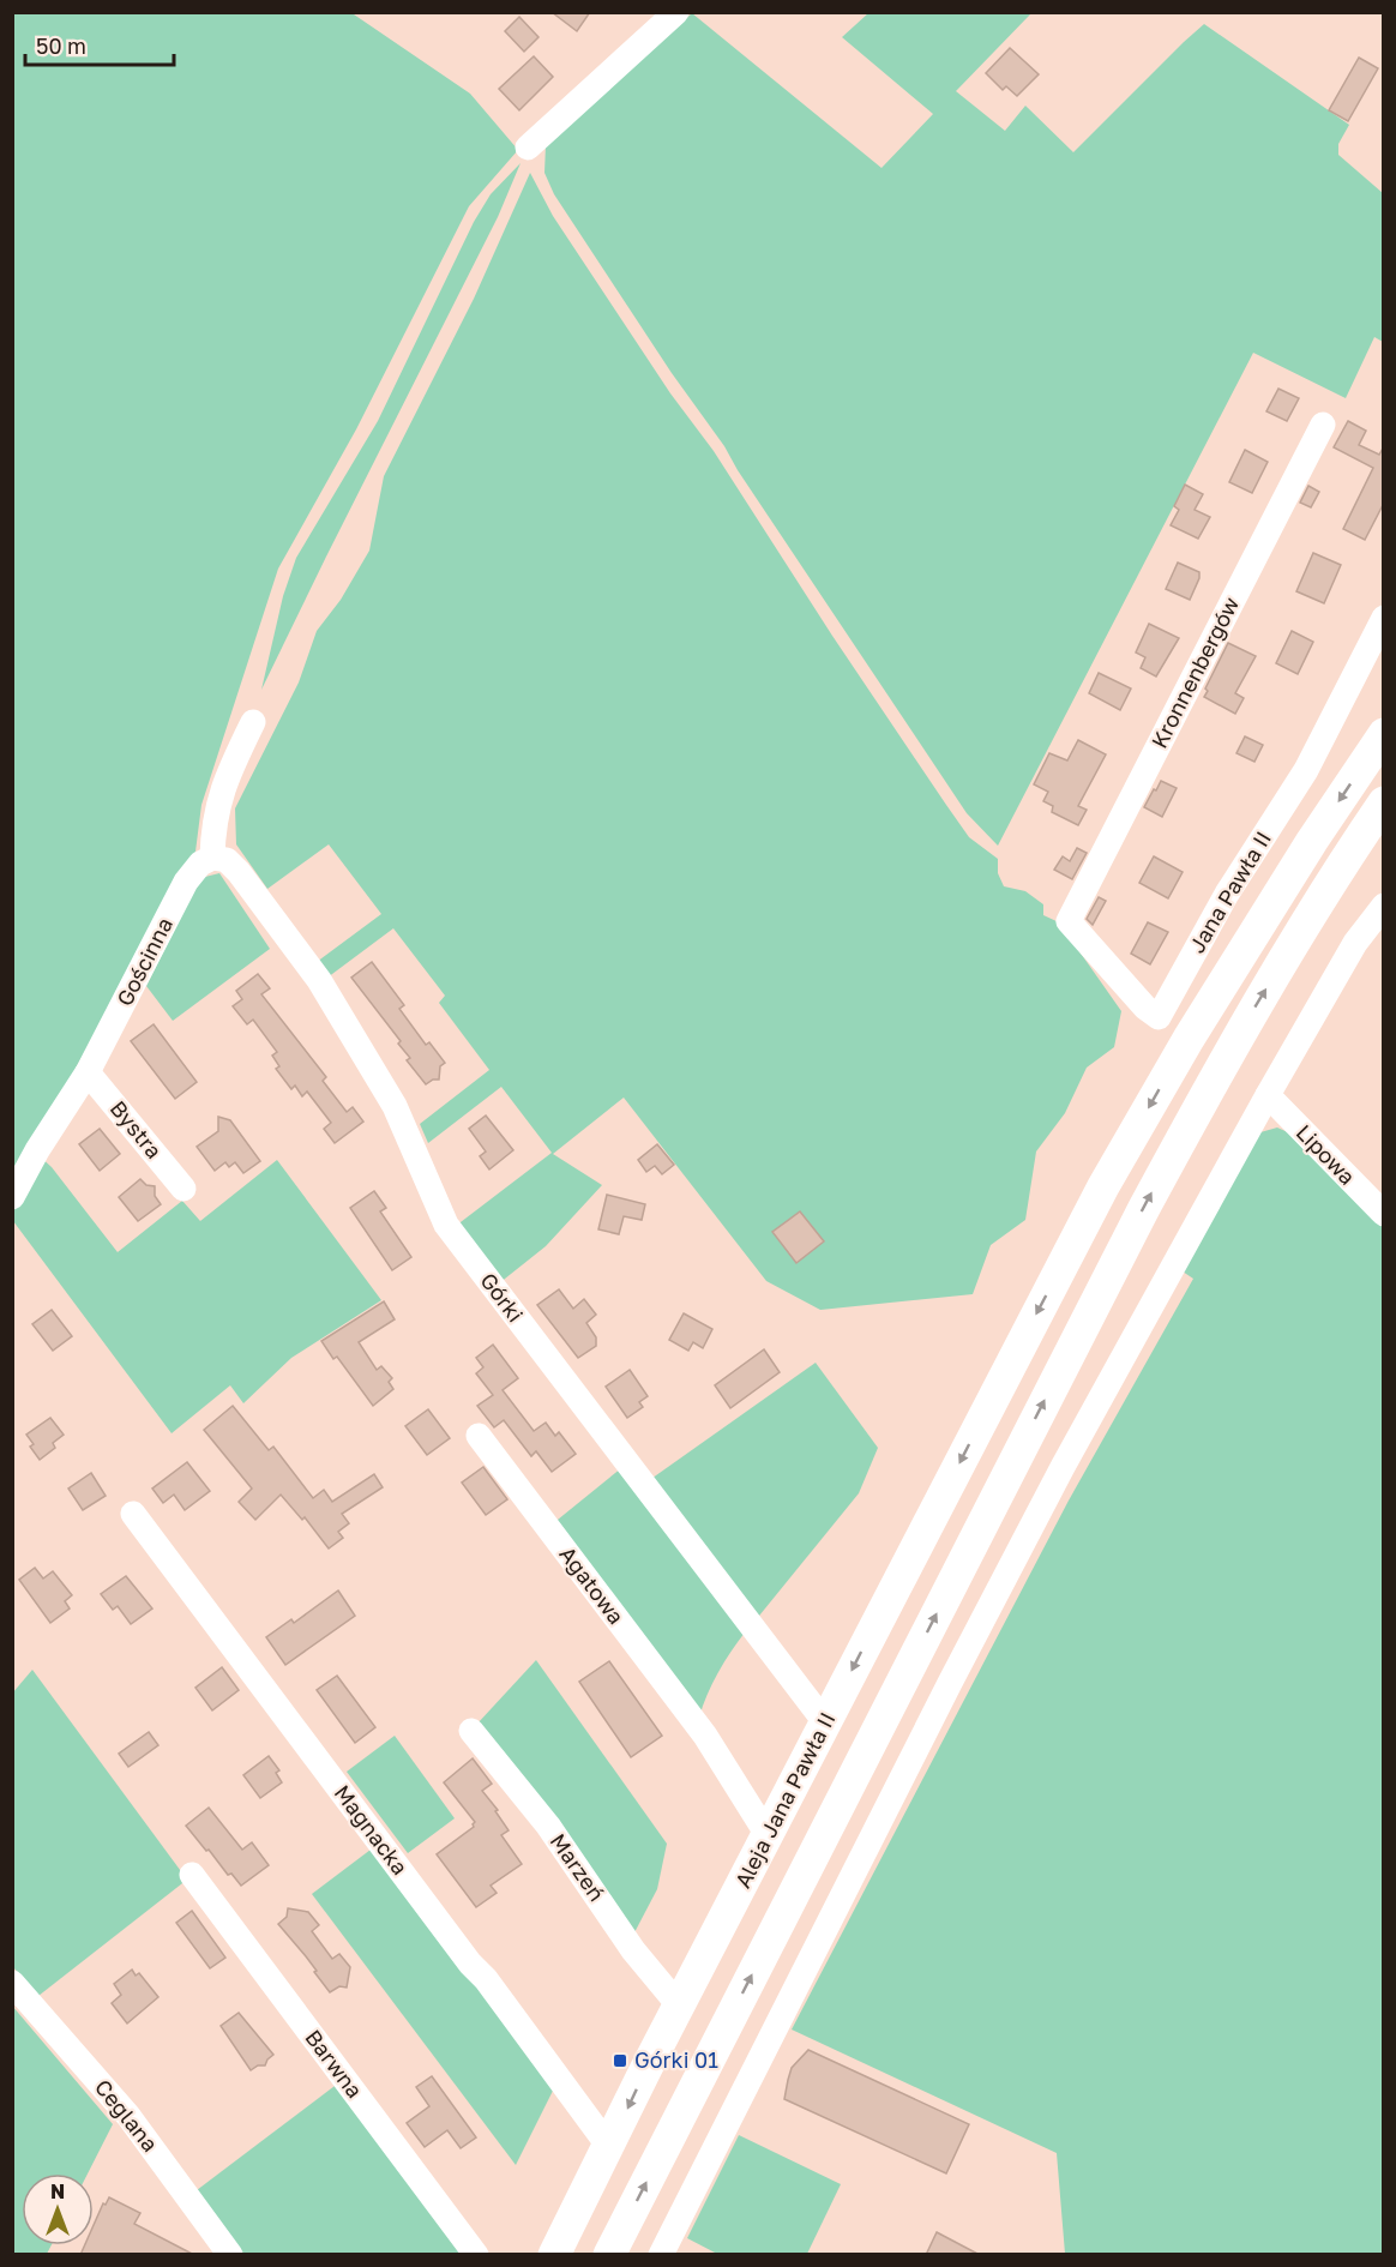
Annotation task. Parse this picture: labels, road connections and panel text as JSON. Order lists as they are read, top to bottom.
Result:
{
  "streets": {
    "main road": ["Aleja Jana Pawła II"],
    "street": [
      "Kronnenbergów",
      "Jana Pawła II",
      "Gościnna",
      "Bystra",
      "Lipowa",
      "Górki",
      "Agatowa",
      "Magnacka",
      "Marzeń",
      "Barwna",
      "Ceglana"
    ]
  },
  "crossings": [
    ["Kronnenbergów", "Jana Pawła II"],
    ["Gościnna", "Bystra"],
    ["Gościnna", "Górki"],
    ["Górki", "Aleja Jana Pawła II"],
    ["Agatowa", "Aleja Jana Pawła II"],
    ["Aleja Jana Pawła II", "Magnacka"],
    ["Aleja Jana Pawła II", "Marzeń"]
  ],
  "places": {
    "transit": ["Górki 01"]
  },
  "scale_bar": "50 m",
  "north": "top"
}
